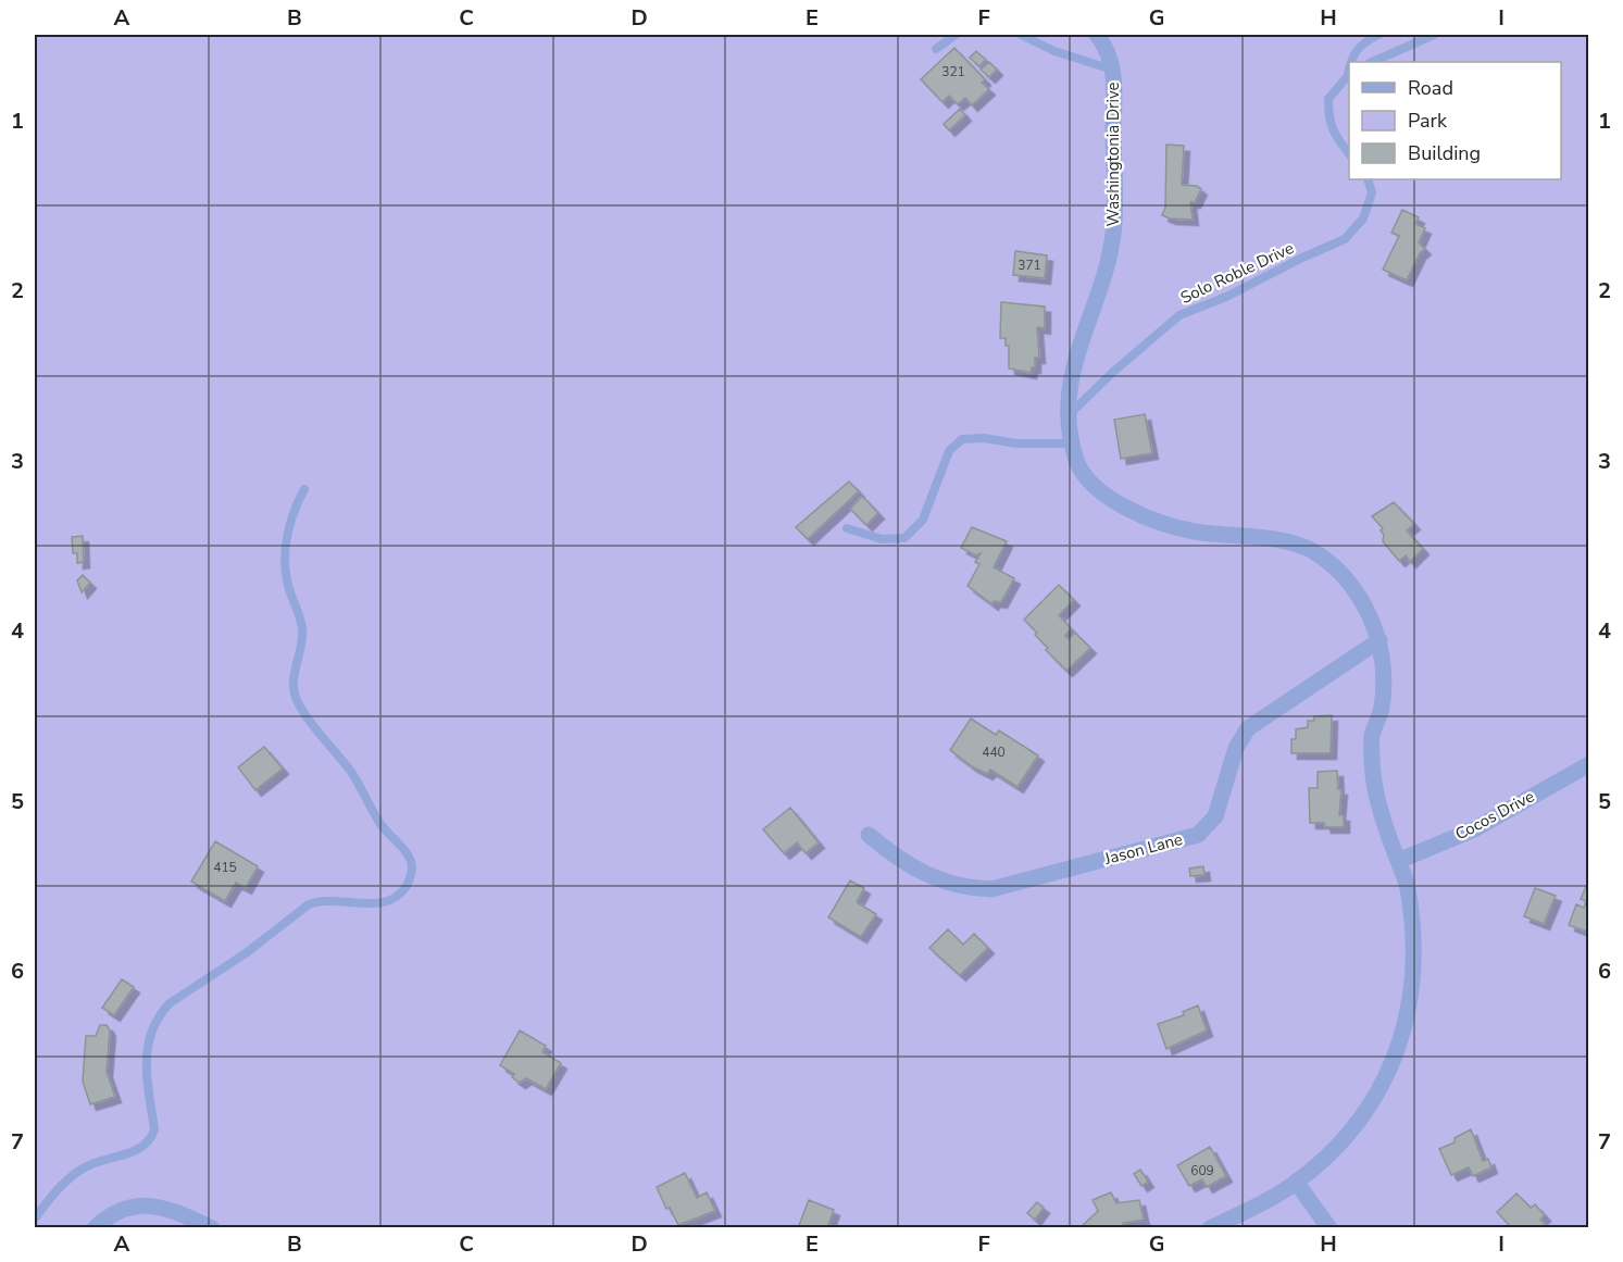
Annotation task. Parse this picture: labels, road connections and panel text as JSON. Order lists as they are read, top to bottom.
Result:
{
  "streets": {
    "street": ["Washingtonia Drive", "Cocos Drive", "Jason Lane"],
    "lane": ["Solo Roble Drive"]
  },
  "crossings": [
    ["Washingtonia Drive", "Solo Roble Drive"],
    ["Washingtonia Drive", "Cocos Drive"],
    ["Washingtonia Drive", "Jason Lane"]
  ],
  "house_numbers": [
    "321",
    "371",
    "440",
    "415",
    "609"
  ],
  "legend": ["Road", "Park", "Building"],
  "grid": {
    "columns": [
      "A",
      "B",
      "C",
      "D",
      "E",
      "F",
      "G",
      "H",
      "I"
    ],
    "rows": [
      "1",
      "2",
      "3",
      "4",
      "5",
      "6",
      "7"
    ]
  }
}
